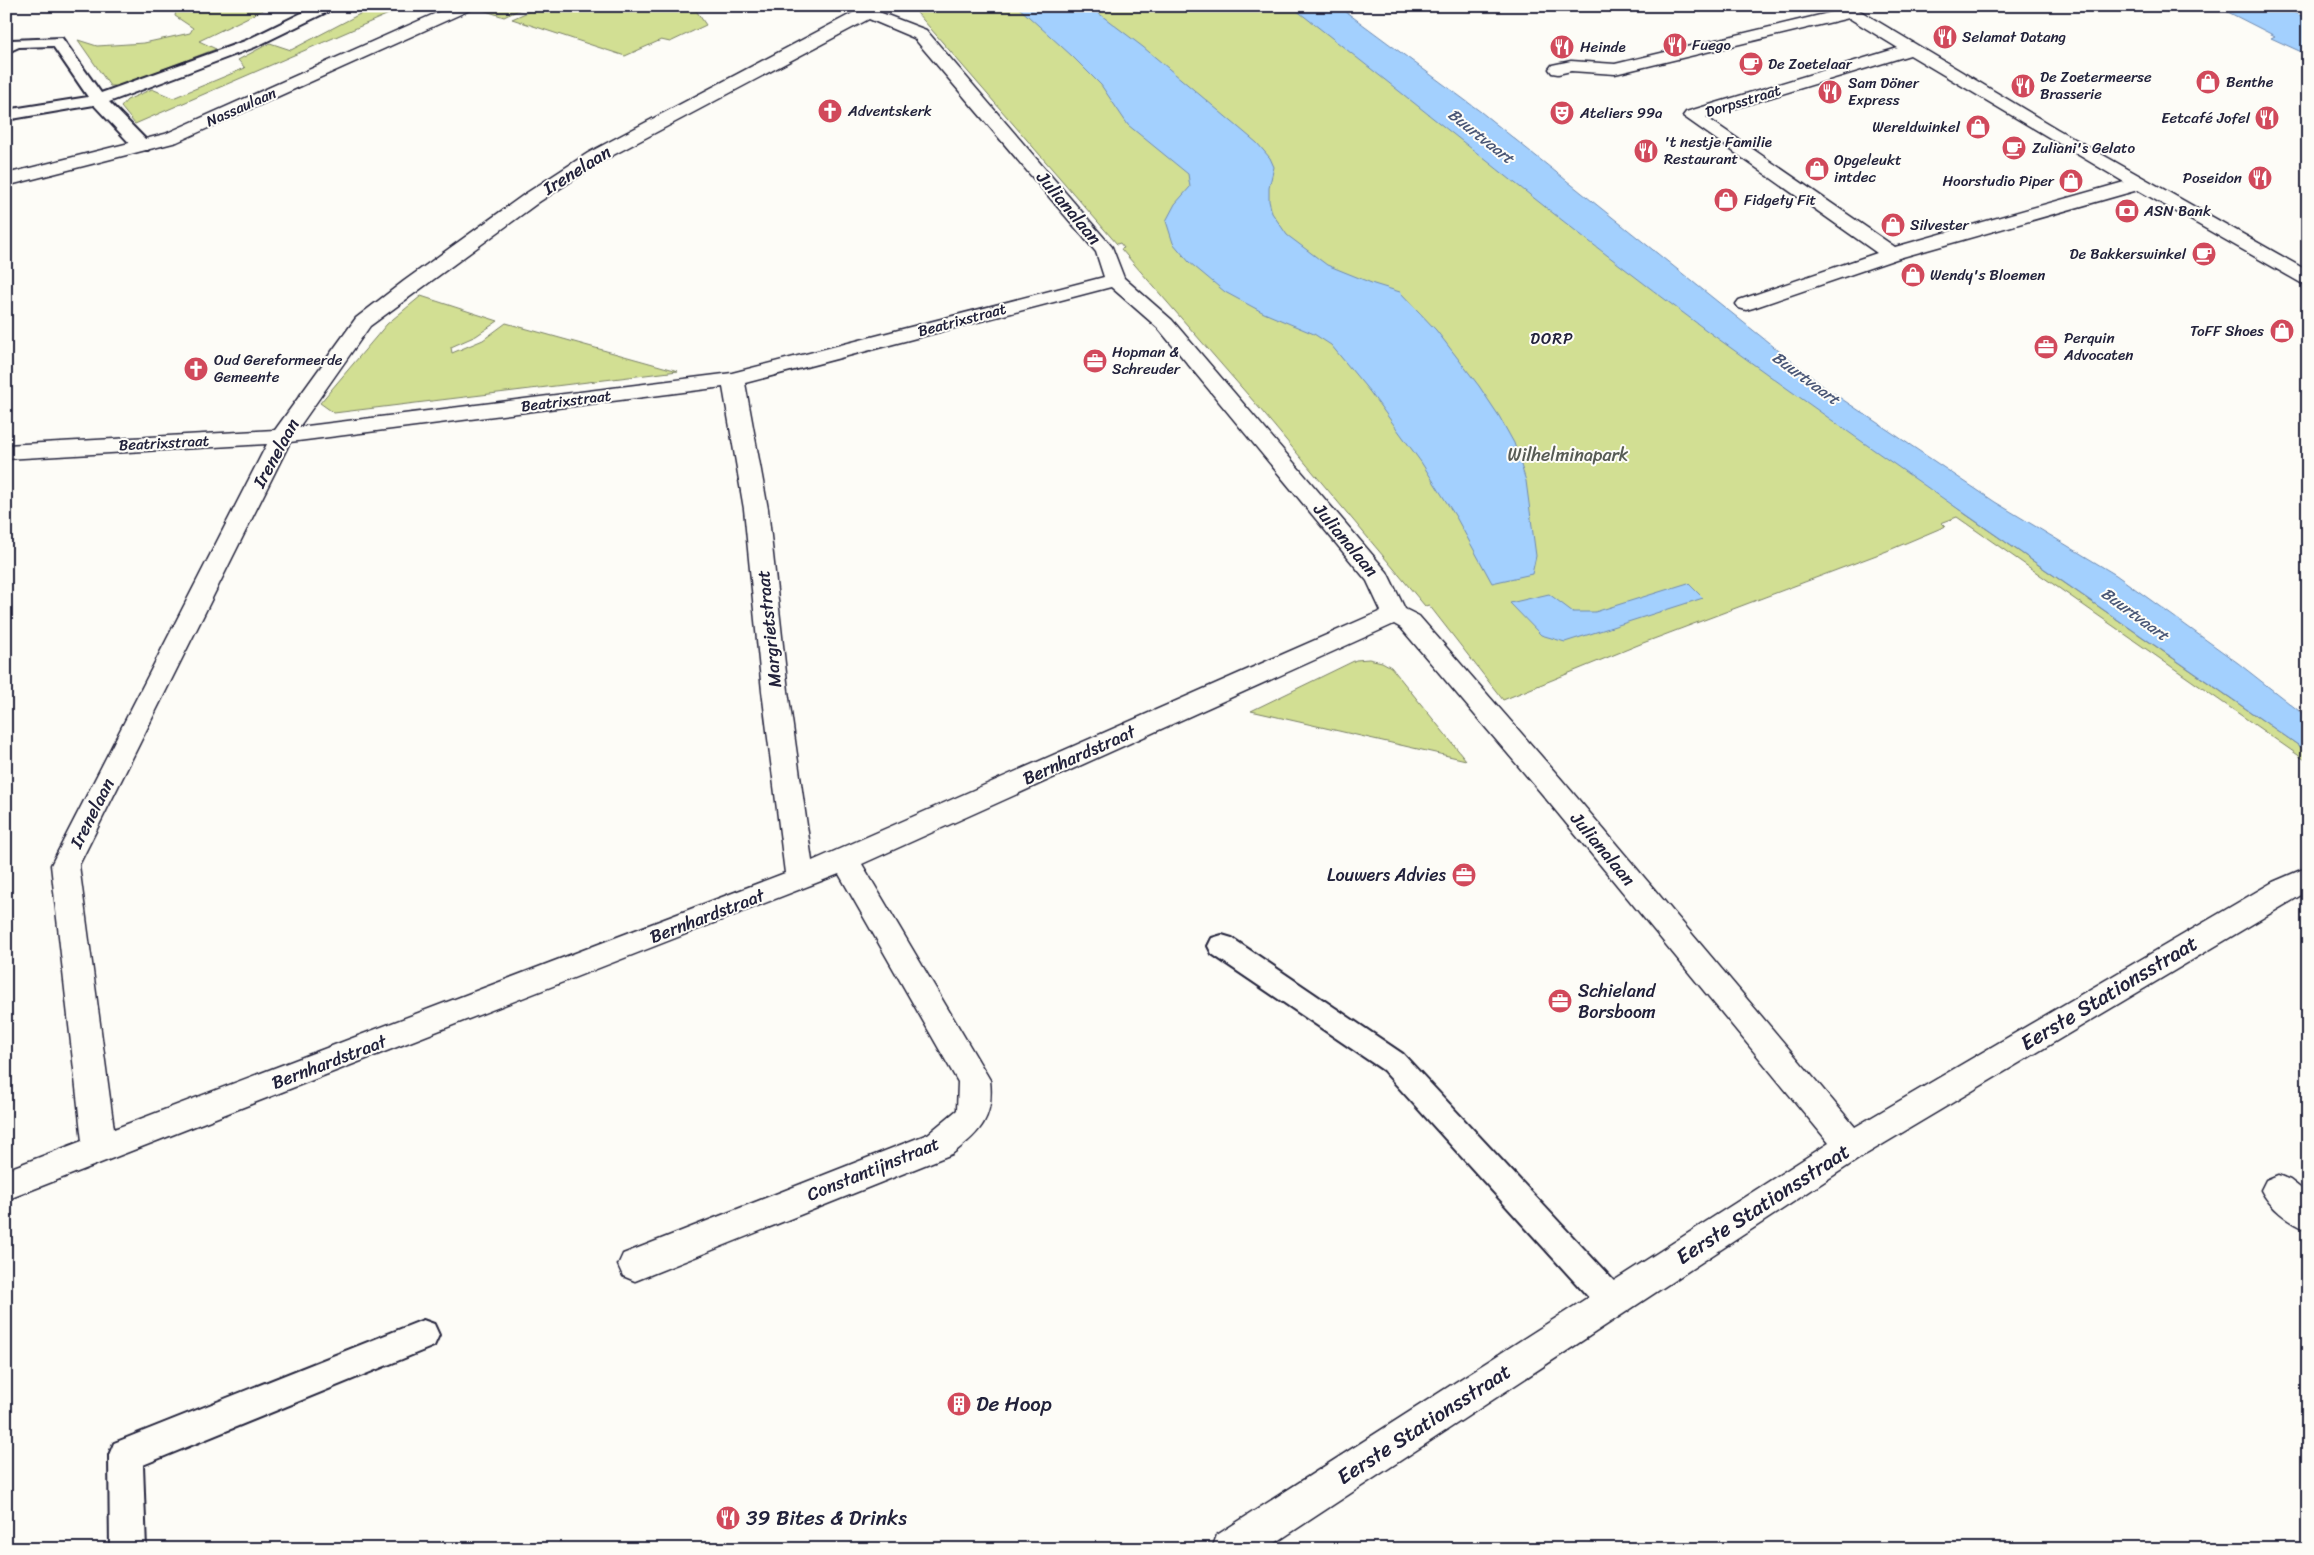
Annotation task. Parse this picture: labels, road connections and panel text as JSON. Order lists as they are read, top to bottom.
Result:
{
  "streets": {
    "street": [
      "Dorpsstraat",
      "Nassaulaan",
      "Irenelaan",
      "Julianalaan",
      "Beatrixstraat",
      "Margrietstraat",
      "Bernhardstraat",
      "Eerste Stationsstraat",
      "Constantijnstraat"
    ]
  },
  "crossings": [
    ["Irenelaan", "Julianalaan"],
    ["Irenelaan", "Beatrixstraat"],
    ["Irenelaan", "Bernhardstraat"],
    ["Julianalaan", "Beatrixstraat"],
    ["Julianalaan", "Bernhardstraat"],
    ["Julianalaan", "Eerste Stationsstraat"],
    ["Beatrixstraat", "Margrietstraat"],
    ["Margrietstraat", "Bernhardstraat"],
    ["Bernhardstraat", "Constantijnstraat"]
  ],
  "districts": ["DORP"],
  "water": ["Buurtvaart"],
  "parks": ["Wilhelminapark"],
  "places": {
    "restaurant": [
      "Selamat Datang",
      "Fuego",
      "Heinde",
      "De Zoetermeerse Brasserie",
      "Sam Döner Express",
      "Eetcafé Jofel",
      "'t nestje Familie Restaurant",
      "Poseidon",
      "39 Bites & Drinks"
    ],
    "cafe": ["De Zoetelaar", "Zuliani's Gelato", "De Bakkerswinkel"],
    "shop": [
      "Benthe",
      "Wereldwinkel",
      "Opgeleukt intdec",
      "Hoorstudio Piper",
      "Fidgety Fit",
      "Silvester",
      "Wendy's Bloemen",
      "ToFF Shoes"
    ],
    "church": ["Adventskerk", "Oud Gereformeerde Gemeente"],
    "theatre": ["Ateliers 99a"],
    "bank": ["ASN Bank"],
    "office": [
      "Perquin Advocaten",
      "Hopman & Schreuder",
      "Louwers Advies",
      "Schieland Borsboom"
    ],
    "building": ["De Hoop"]
  }
}
